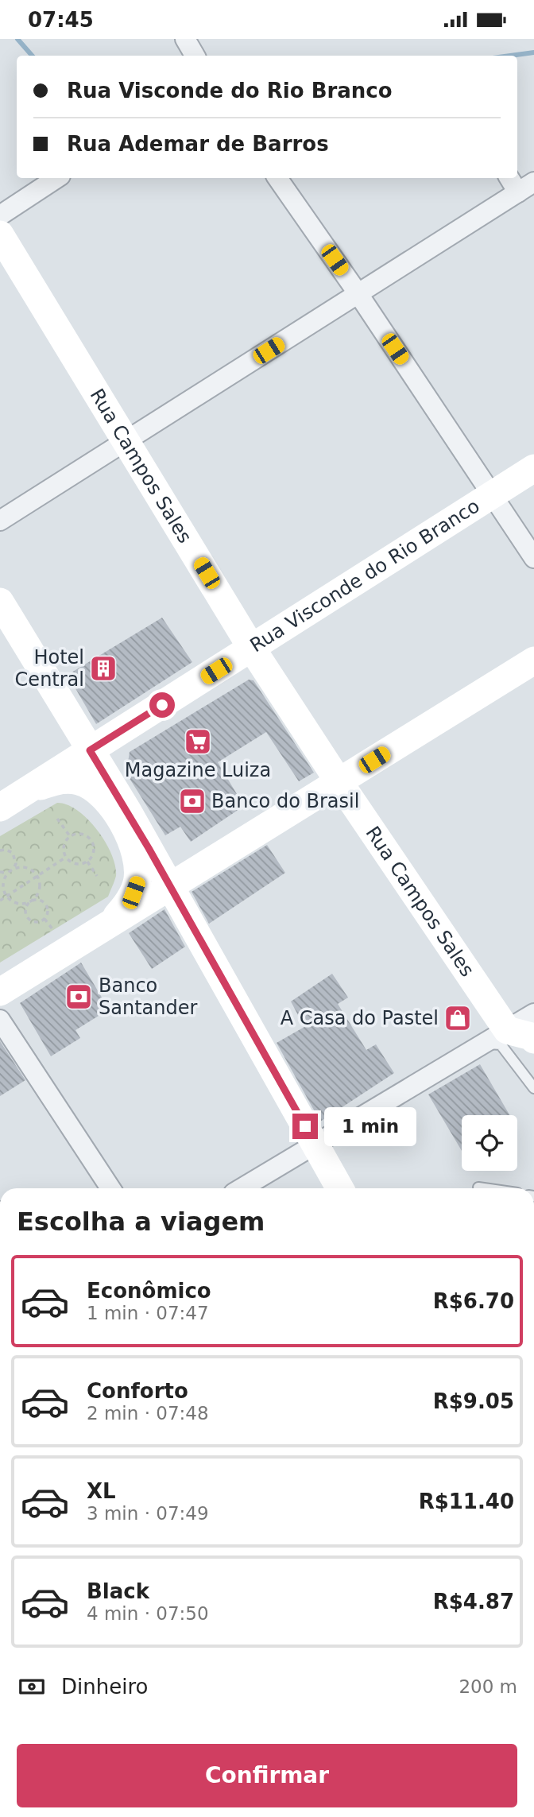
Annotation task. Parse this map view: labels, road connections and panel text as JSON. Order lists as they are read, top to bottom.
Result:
{
  "streets": {
    "main road": ["Rua Campos Sales", "Rua Visconde do Rio Branco"]
  },
  "crossings": [
    ["Rua Campos Sales", "Rua Visconde do Rio Branco"]
  ],
  "places": {
    "building": ["Hotel Central"],
    "supermarket": ["Magazine Luiza"],
    "bank": ["Banco do Brasil", "Banco Santander"],
    "shop": ["A Casa do Pastel"]
  },
  "page": {
    "status": "07:45",
    "banner": ["Rua Visconde do Rio Branco", "Rua Ademar de Barros"],
    "bubble": "1 min",
    "heading": "Escolha a viagem",
    "list": [
      {
        "name": "Econômico",
        "note": "1 min · 07:47",
        "value": "R$6.70"
      },
      {
        "name": "Conforto",
        "note": "2 min · 07:48",
        "value": "R$9.05"
      },
      {
        "name": "XL",
        "note": "3 min · 07:49",
        "value": "R$11.40"
      },
      {
        "name": "Black",
        "note": "4 min · 07:50",
        "value": "R$4.87"
      }
    ],
    "pay": ["Dinheiro", "200 m"],
    "buttons": "Confirmar"
  }
}
